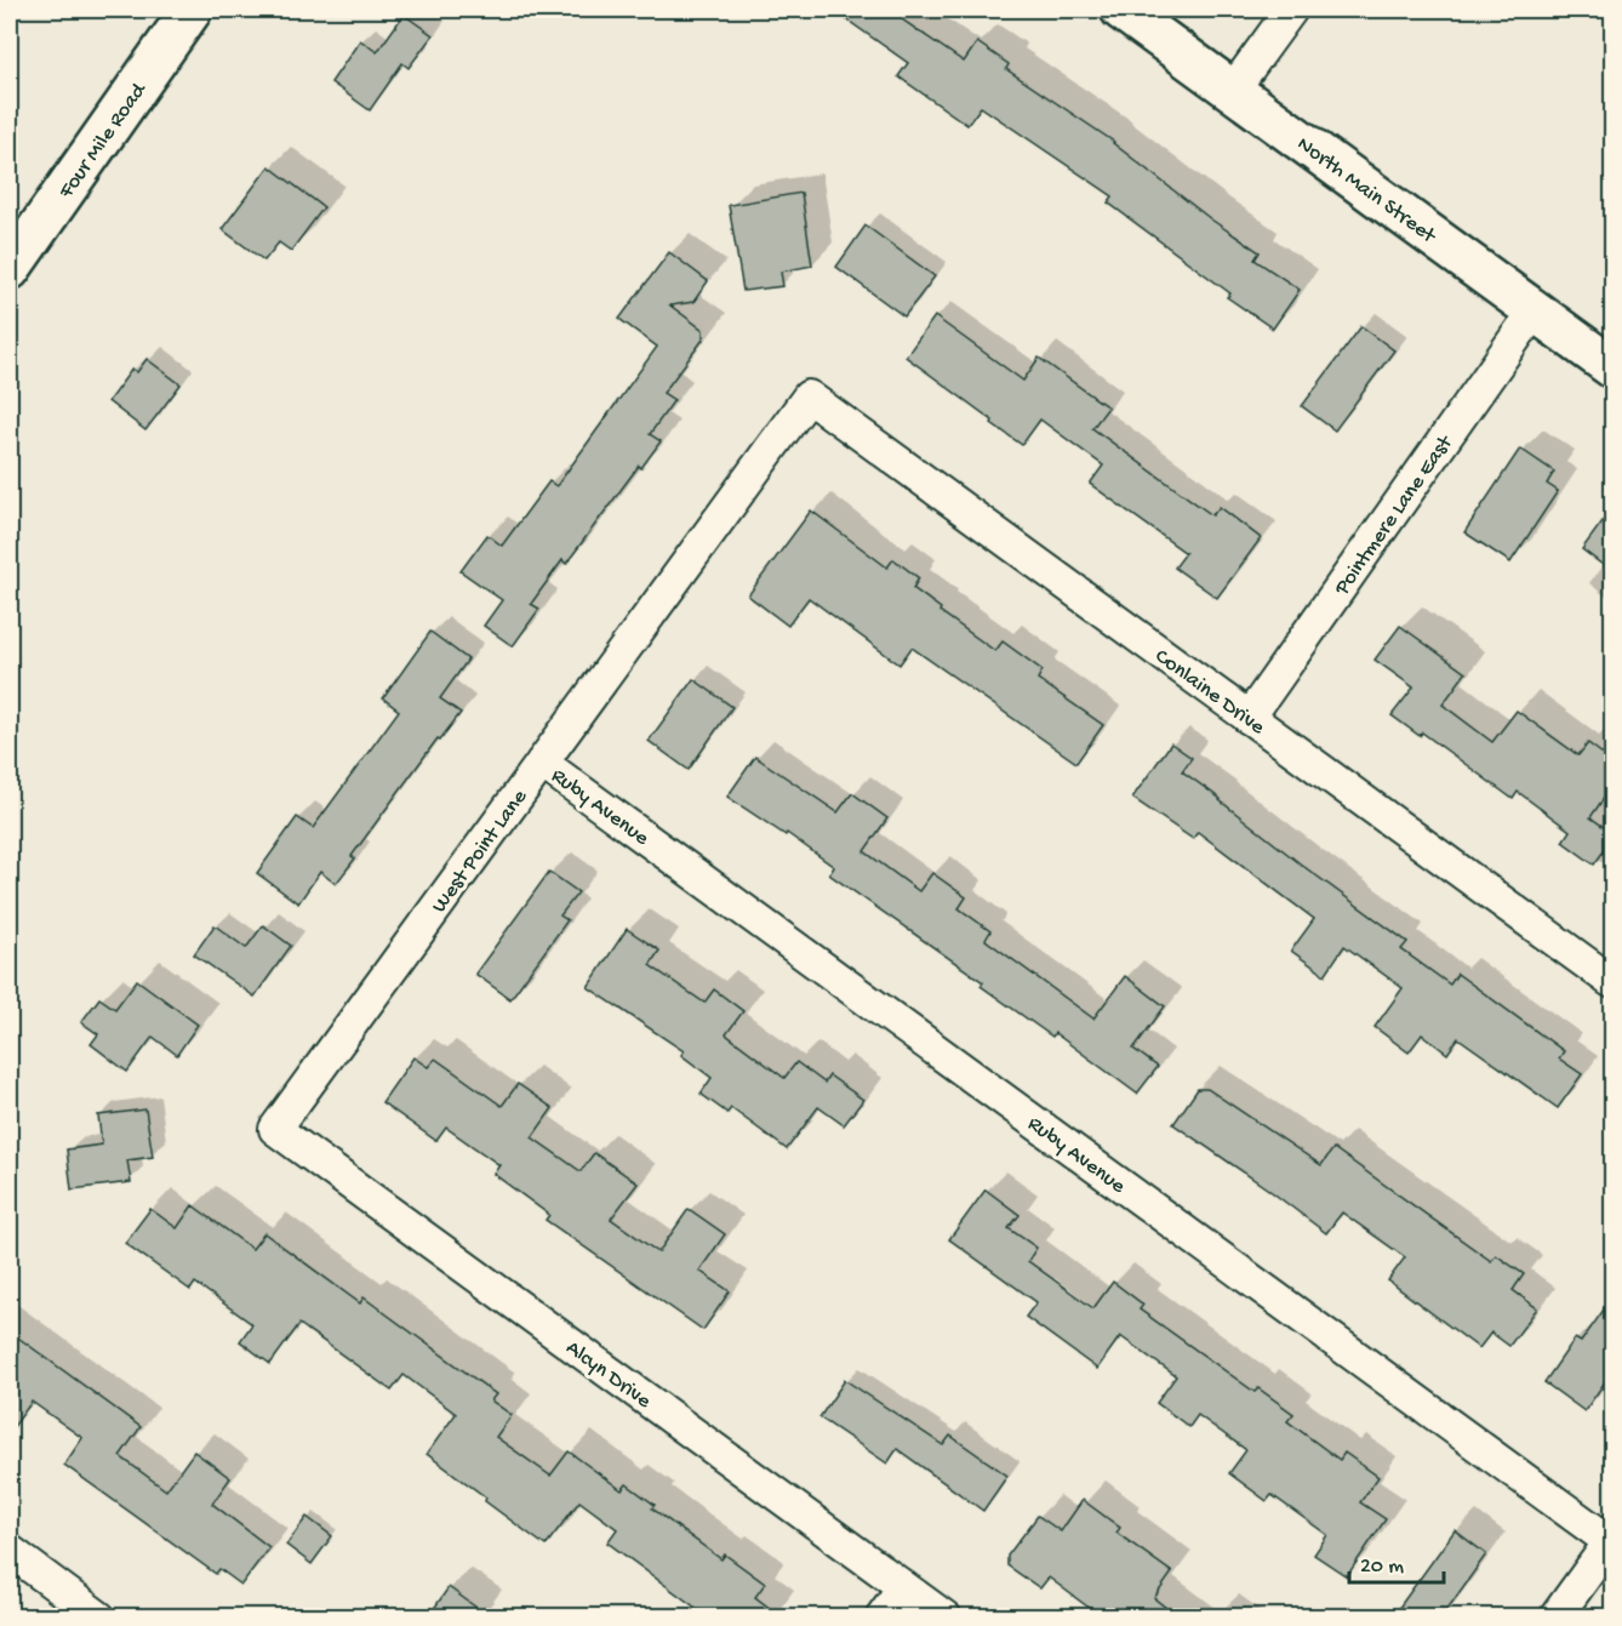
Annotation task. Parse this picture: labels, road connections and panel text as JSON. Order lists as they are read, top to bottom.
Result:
{
  "streets": {
    "main road": ["Four Mile Road", "North Main Street"],
    "street": [
      "Pointmere Lane East",
      "Conlaine Drive",
      "Ruby Avenue",
      "West Point Lane",
      "Alcyn Drive"
    ]
  },
  "crossings": [
    ["North Main Street", "Pointmere Lane East"],
    ["Pointmere Lane East", "Conlaine Drive"],
    ["Conlaine Drive", "West Point Lane"],
    ["Ruby Avenue", "West Point Lane"],
    ["West Point Lane", "Alcyn Drive"]
  ],
  "scale_bar": "20 m"
}
